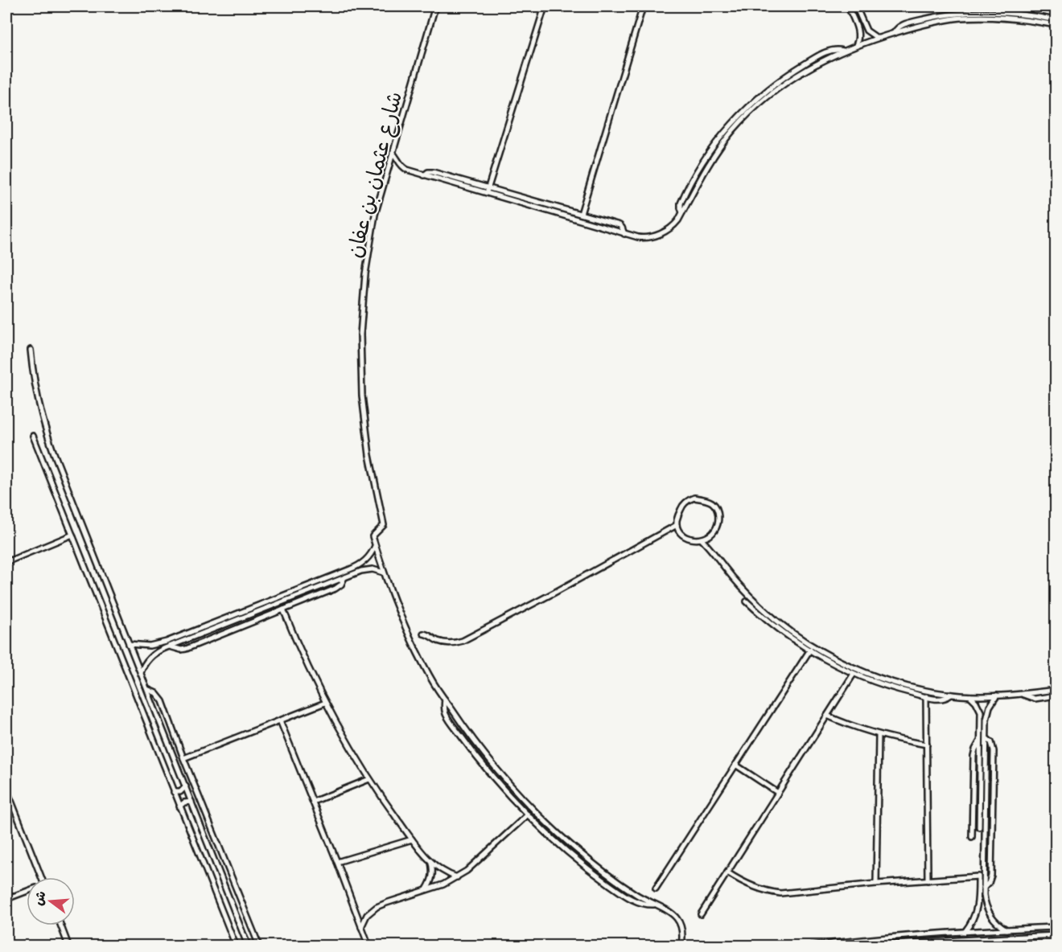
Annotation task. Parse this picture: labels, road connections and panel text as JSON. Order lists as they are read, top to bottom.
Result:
{
  "streets": {
    "street": ["شارع عثمان بن عفان"]
  },
  "north": "left"
}
